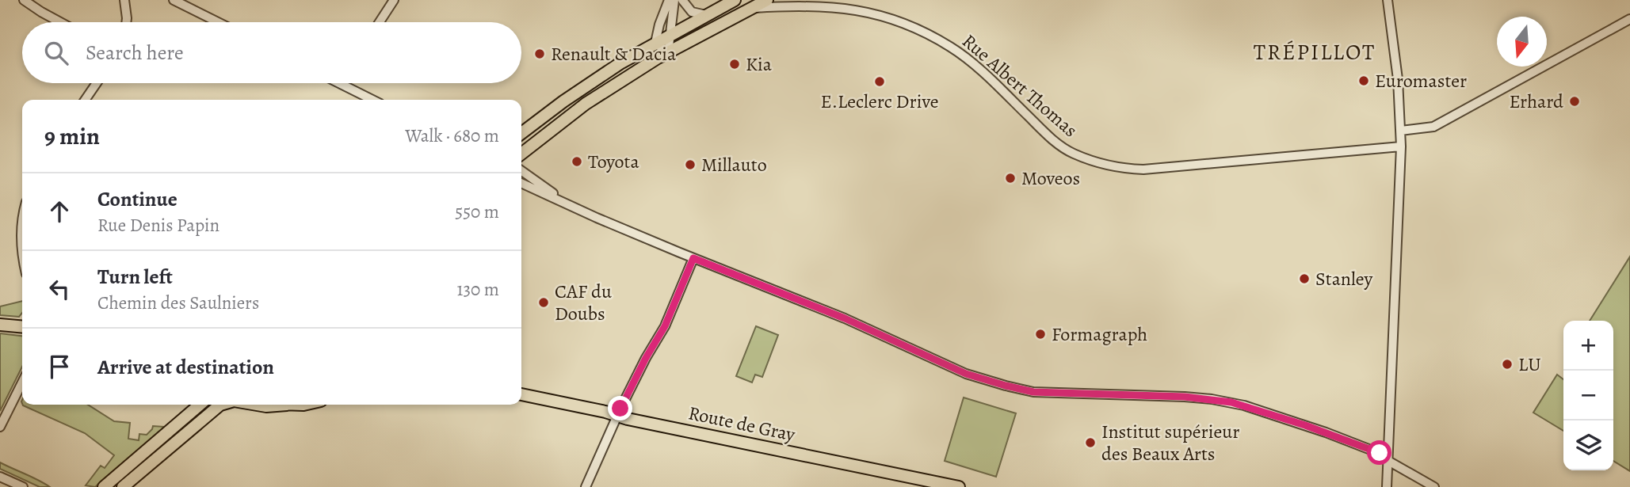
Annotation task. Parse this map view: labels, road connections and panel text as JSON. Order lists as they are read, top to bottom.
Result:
{
  "streets": {
    "main road": ["Route de Gray"],
    "street": ["Rue Albert Thomas"]
  },
  "districts": ["TRÉPILLOT"],
  "places": [
    "Renault & Dacia",
    "Kia",
    "Euromaster",
    "E.Leclerc Drive",
    "Erhard",
    "Toyota",
    "Millauto",
    "Moveos",
    "Stanley",
    "CAF du Doubs",
    "Formagraph",
    "LU",
    "Institut supérieur des Beaux Arts"
  ],
  "north": "bottom",
  "page": {
    "search": "Search here",
    "heading": ["9 min", "Walk · 680 m"],
    "list": [
      ["Continue", "Rue Denis Papin", "550 m"],
      ["Turn left", "Chemin des Saulniers", "130 m"],
      "Arrive at destination"
    ],
    "map_buttons": ["+", "−"]
  }
}
